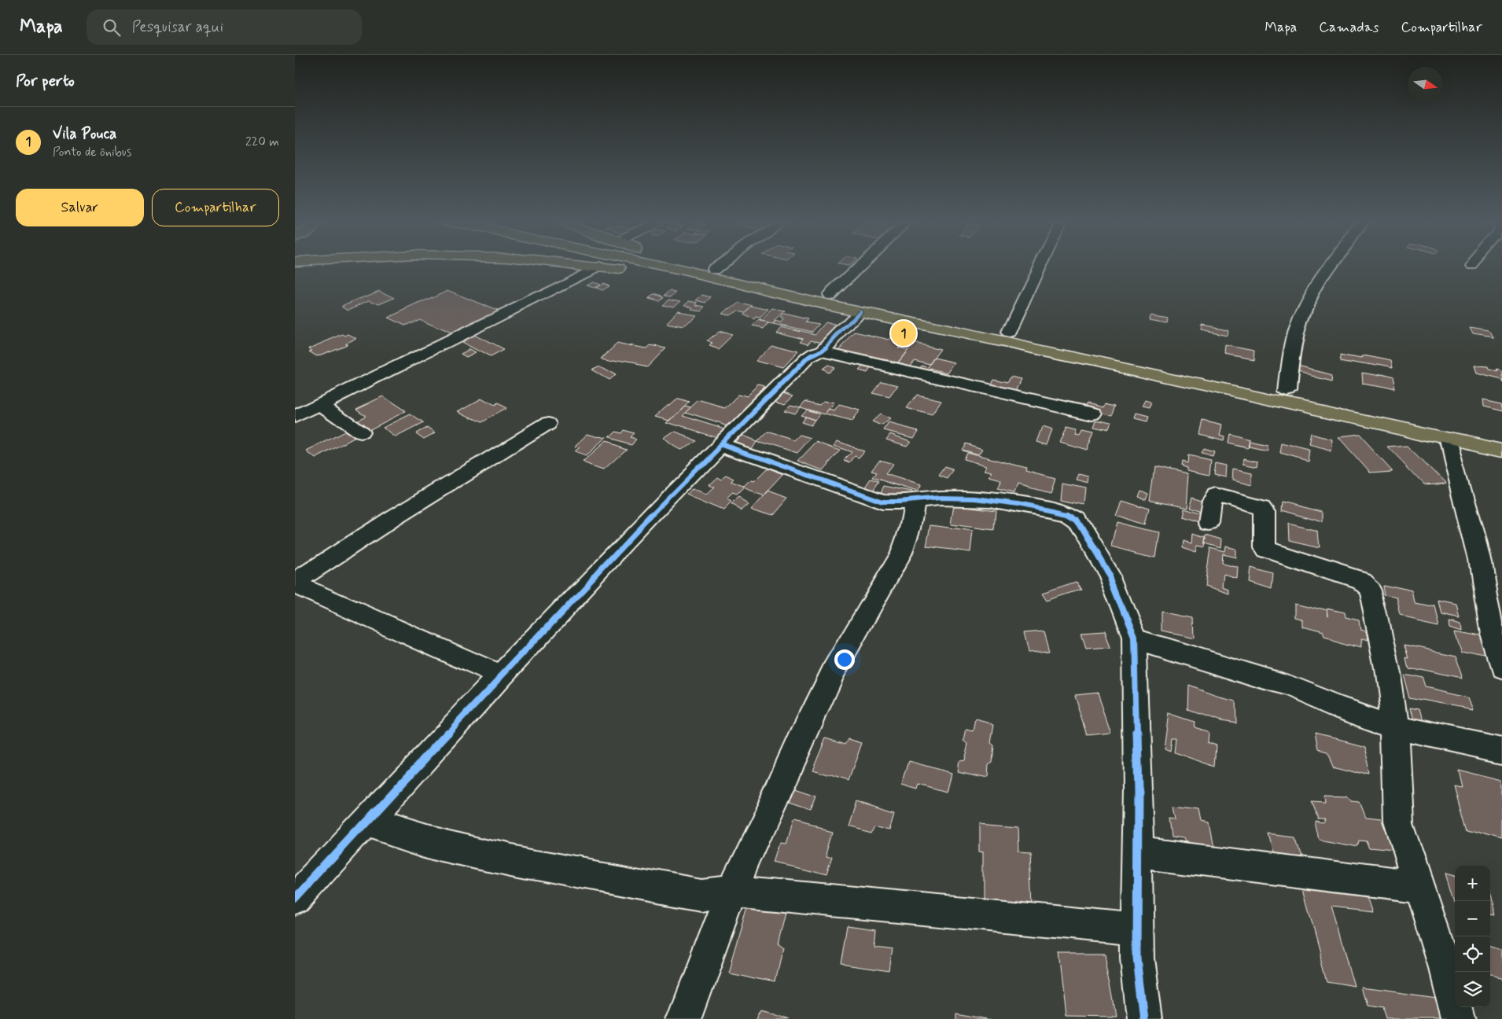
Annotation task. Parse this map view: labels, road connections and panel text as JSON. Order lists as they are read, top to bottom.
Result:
{
  "north": "right",
  "page": {
    "header": "Mapa",
    "search": "Pesquisar aqui",
    "nav": ["Mapa", "Camadas", "Compartilhar"],
    "heading": "Por perto",
    "list": [
      {
        "mark": "1",
        "name": "Vila Pouca",
        "note": "Ponto de ônibus",
        "value": "220 m"
      }
    ],
    "buttons": ["Salvar", "Compartilhar"],
    "pins": "1",
    "map_buttons": ["+", "−"]
  }
}
